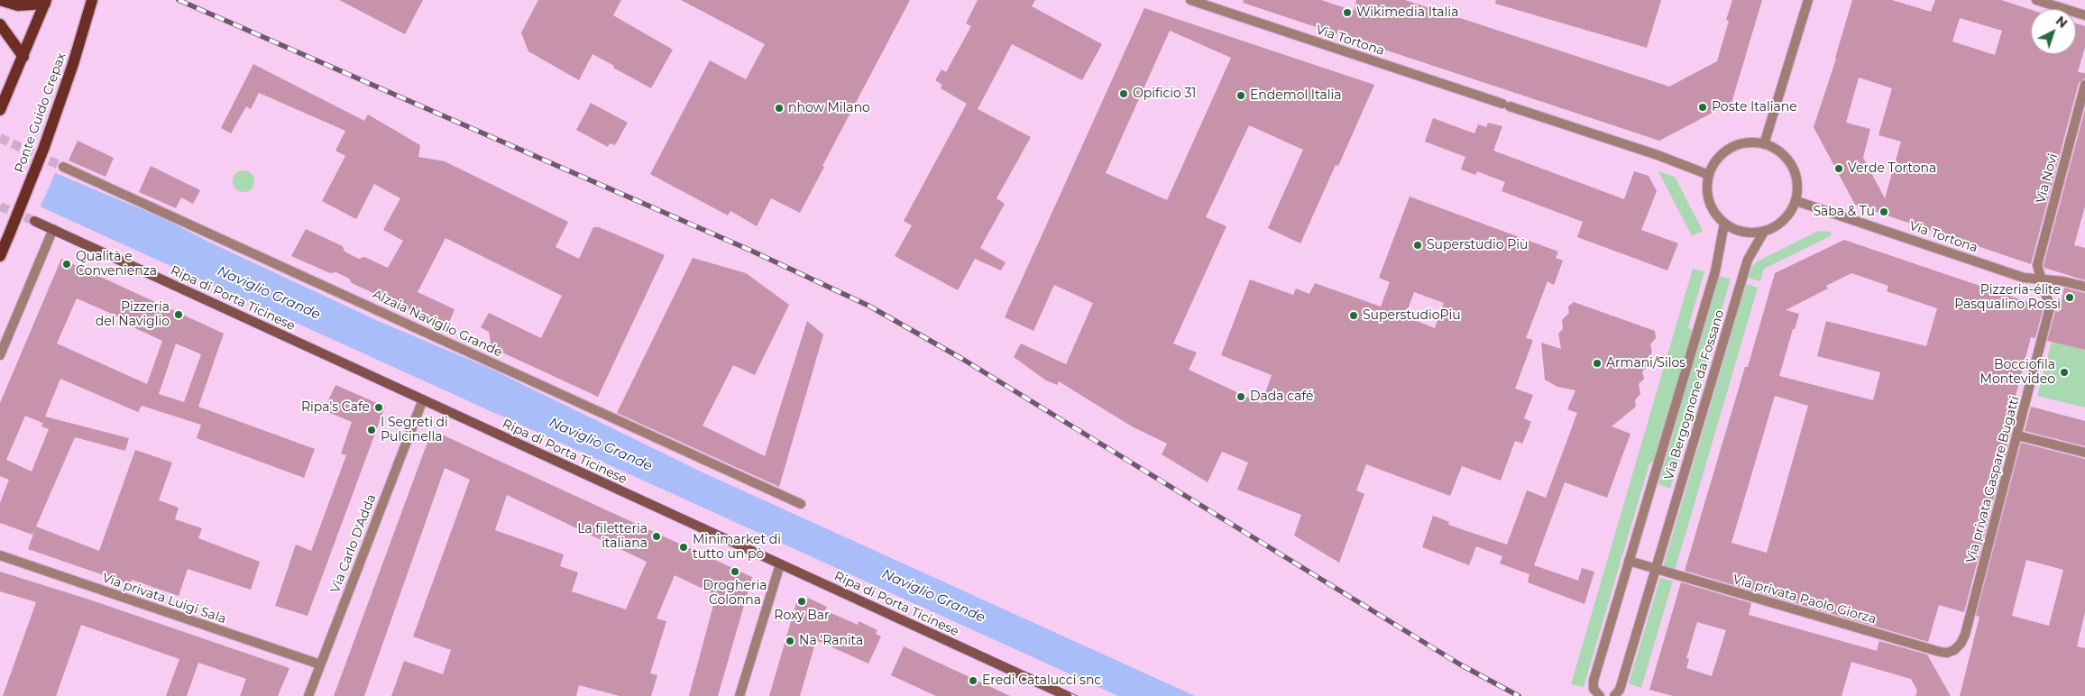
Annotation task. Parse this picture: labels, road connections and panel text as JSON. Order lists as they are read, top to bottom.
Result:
{
  "streets": {
    "main road": ["Ponte Guido Crepax"],
    "street": [
      "Via Tortona",
      "Via Novi",
      "Ripa di Porta Ticinese",
      "Alzaia Naviglio Grande",
      "Via Bergognone da Fossano",
      "Via privata Gaspare Bugatti",
      "Via Carlo D'Adda",
      "Via privata Luigi Sala",
      "Via privata Paolo Giorza"
    ]
  },
  "crossings": [
    ["Via Tortona", "Via Novi"],
    ["Via Tortona", "Via Bergognone da Fossano"],
    ["Via Tortona", "Via privata Gaspare Bugatti"],
    ["Via Novi", "Via privata Gaspare Bugatti"],
    ["Ripa di Porta Ticinese", "Via Carlo D'Adda"],
    ["Via Bergognone da Fossano", "Via privata Paolo Giorza"],
    ["Via privata Gaspare Bugatti", "Via privata Paolo Giorza"],
    ["Via Carlo D'Adda", "Via privata Luigi Sala"]
  ],
  "water": ["Naviglio Grande"],
  "places": [
    "Wikimedia Italia",
    "Opificio 31",
    "Endemol Italia",
    "Poste Italiane",
    "nhow Milano",
    "Verde Tortona",
    "Saba & Tu",
    "Superstudio Più",
    "Qualità e Convenienza",
    "Pizzeria-élite Pasqualino Rossi",
    "Pizzeria del Naviglio",
    "SuperstudioPiu",
    "Armani/Silos",
    "Bocciofila Montevideo",
    "Dada café",
    "Ripa's Cafe",
    "I Segreti di Pulcinella",
    "La filetteria italiana",
    "Minimarket di tutto un pò",
    "Drogheria Colonna",
    "Roxy Bar",
    "Na 'Ranita",
    "Eredi Catalucci snc"
  ],
  "north": "top right"
}
